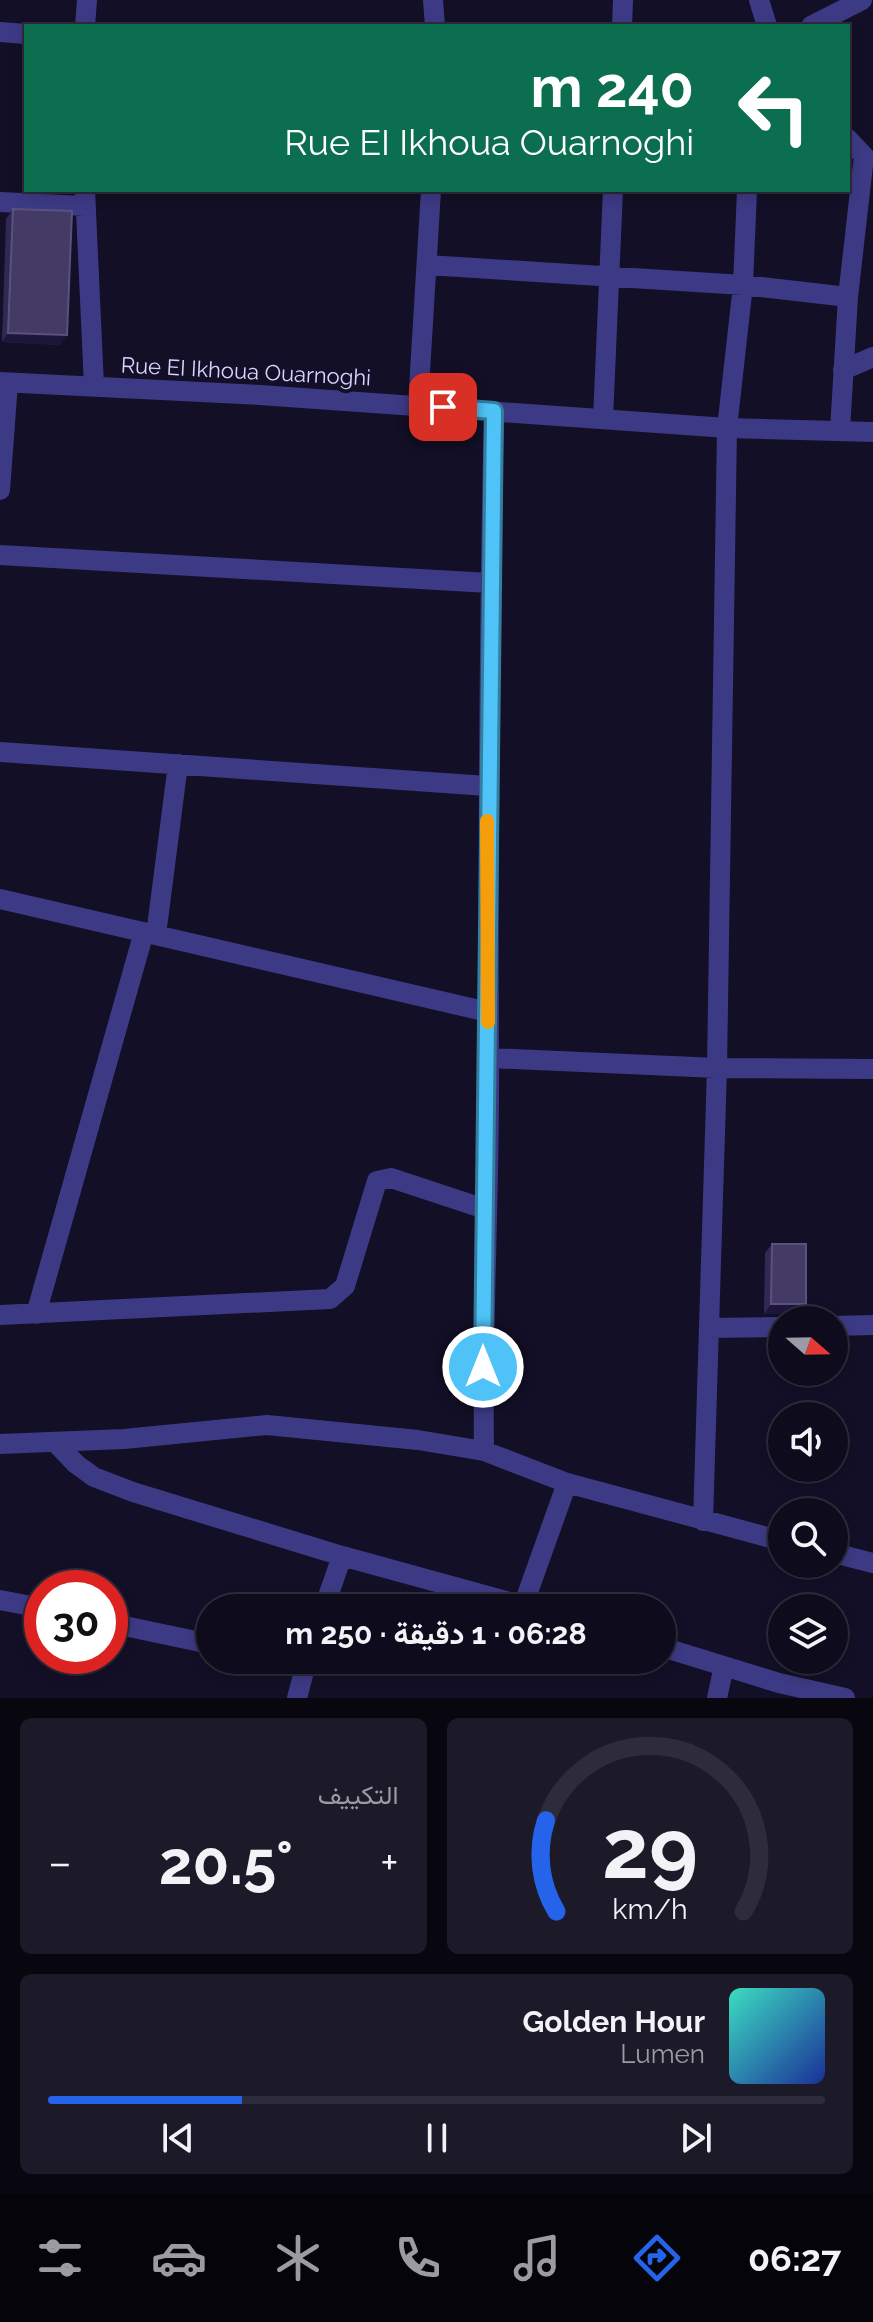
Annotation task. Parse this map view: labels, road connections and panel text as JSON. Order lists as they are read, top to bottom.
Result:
{
  "streets": {
    "street": ["Rue EI Ikhoua Ouarnoghi"]
  },
  "north": "right",
  "page": {
    "turn": ["240 m", "Rue EI Ikhoua Ouarnoghi"],
    "limit": "30",
    "trip": "06:28 · 1 دقيقة · 250 m",
    "tile": "التكييف",
    "heat": ["−", "20.5°", "+"],
    "song": ["Golden Hour", "Lumen"],
    "tabs": "06:27",
    "gauge": ["29", "km/h"]
  }
}
